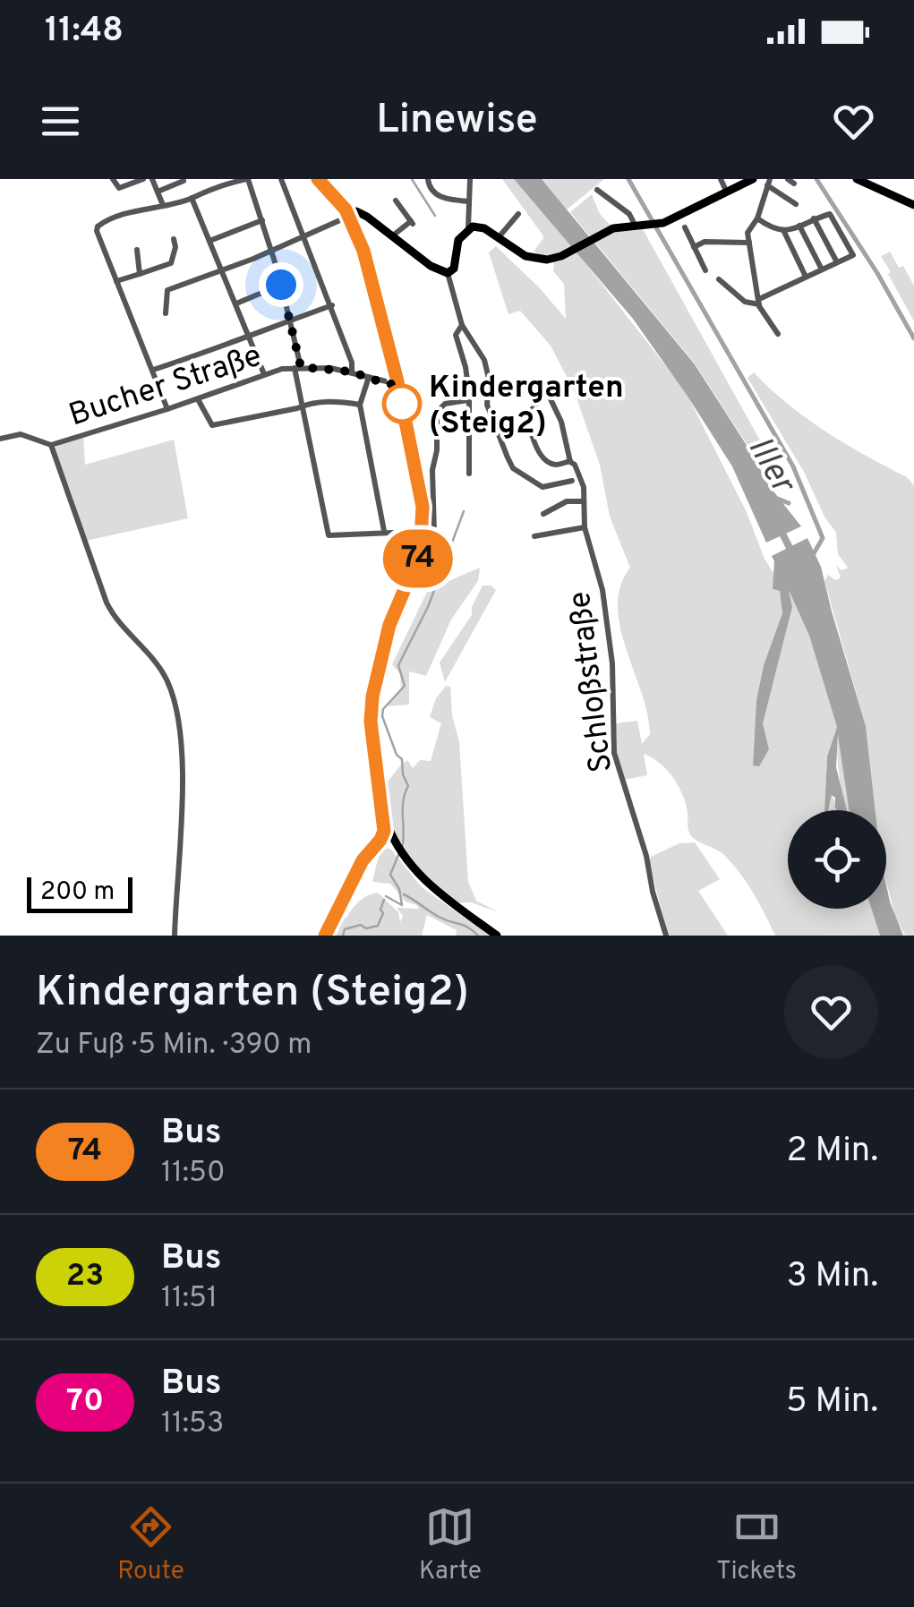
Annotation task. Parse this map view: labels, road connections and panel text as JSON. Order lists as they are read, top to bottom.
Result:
{
  "streets": {
    "street": ["Bucher Straße", "Schloßstraße"]
  },
  "water": ["Iller"],
  "places": ["Kindergarten (Steig2)"],
  "lines": ["bus line 74"],
  "scale_bar": "200 m",
  "page": {
    "status": "11:48",
    "header": "Linewise",
    "on_map": "74",
    "scale": "200 m",
    "heading": ["Kindergarten (Steig2)", "Zu Fuß · 5 Min. · 390 m"],
    "list": [
      {
        "mark": "74",
        "name": "Bus",
        "note": "11:50",
        "value": "2 Min."
      },
      {
        "mark": "23",
        "name": "Bus",
        "note": "11:51",
        "value": "3 Min."
      },
      {
        "mark": "70",
        "name": "Bus",
        "note": "11:53",
        "value": "5 Min."
      }
    ],
    "tabs": ["Route", "Karte", "Tickets"]
  }
}
